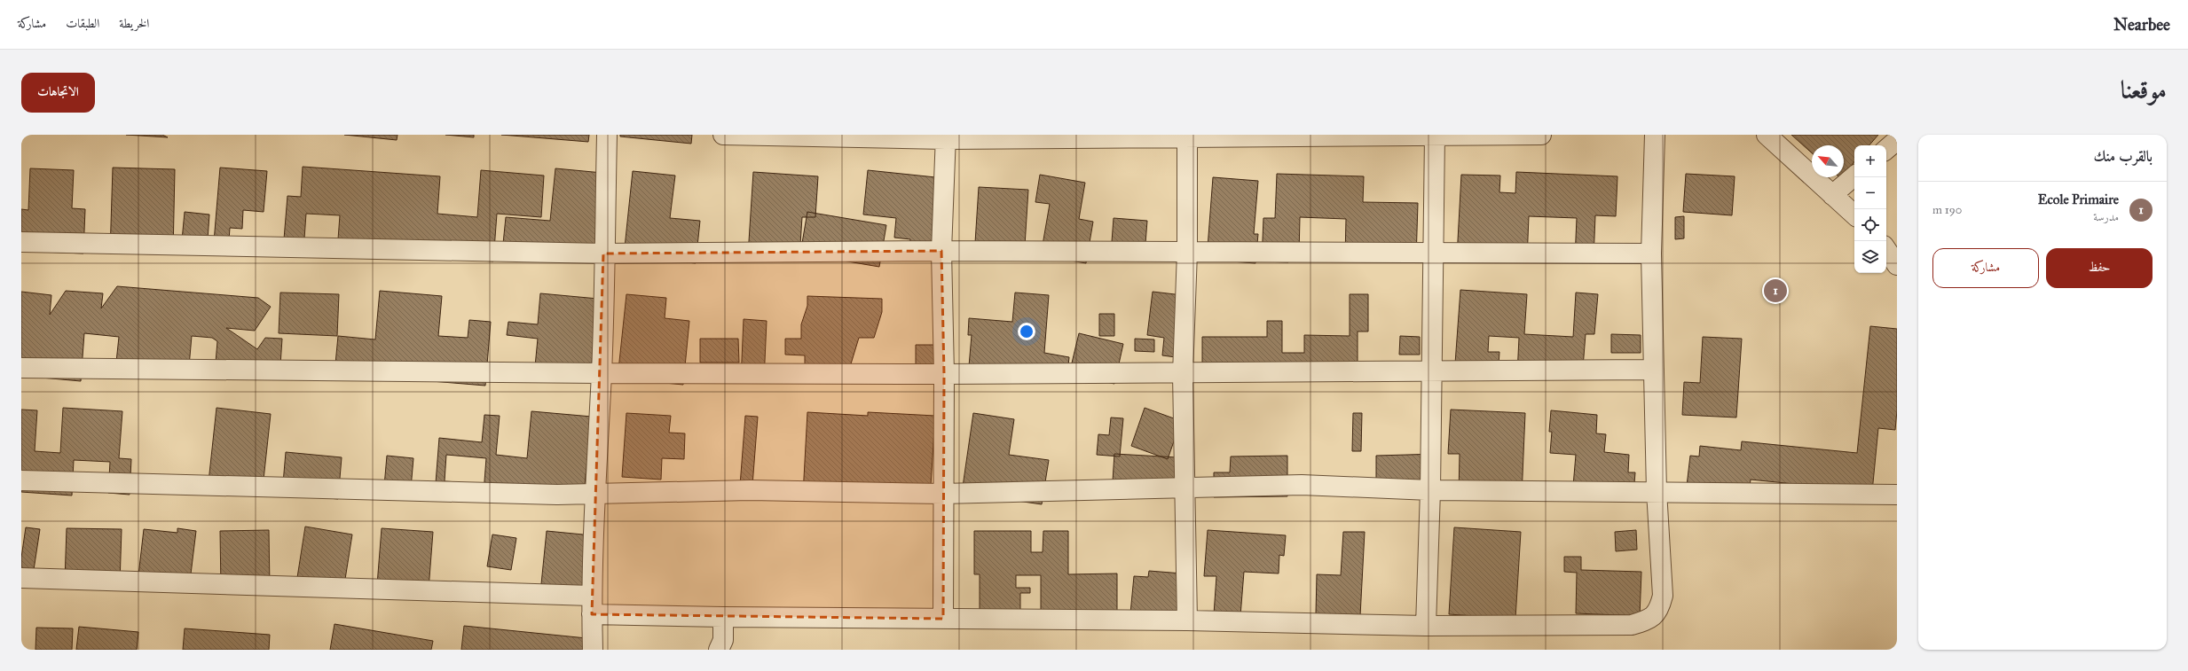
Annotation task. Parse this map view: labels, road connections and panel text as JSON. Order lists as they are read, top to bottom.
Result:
{
  "north": "top left",
  "page": {
    "header": "Nearbee",
    "nav": ["الخريطة", "الطبقات", "مشاركة"],
    "title": "موقعنا",
    "buttons": [
      "الاتجاهات",
      ["حفظ", "مشاركة"]
    ],
    "heading": "بالقرب منك",
    "map_buttons": ["+", "−"],
    "list": [
      {
        "mark": "1",
        "name": "Ecole Primaire",
        "note": "مدرسة",
        "value": "190 m"
      }
    ],
    "pins": "1"
  }
}
